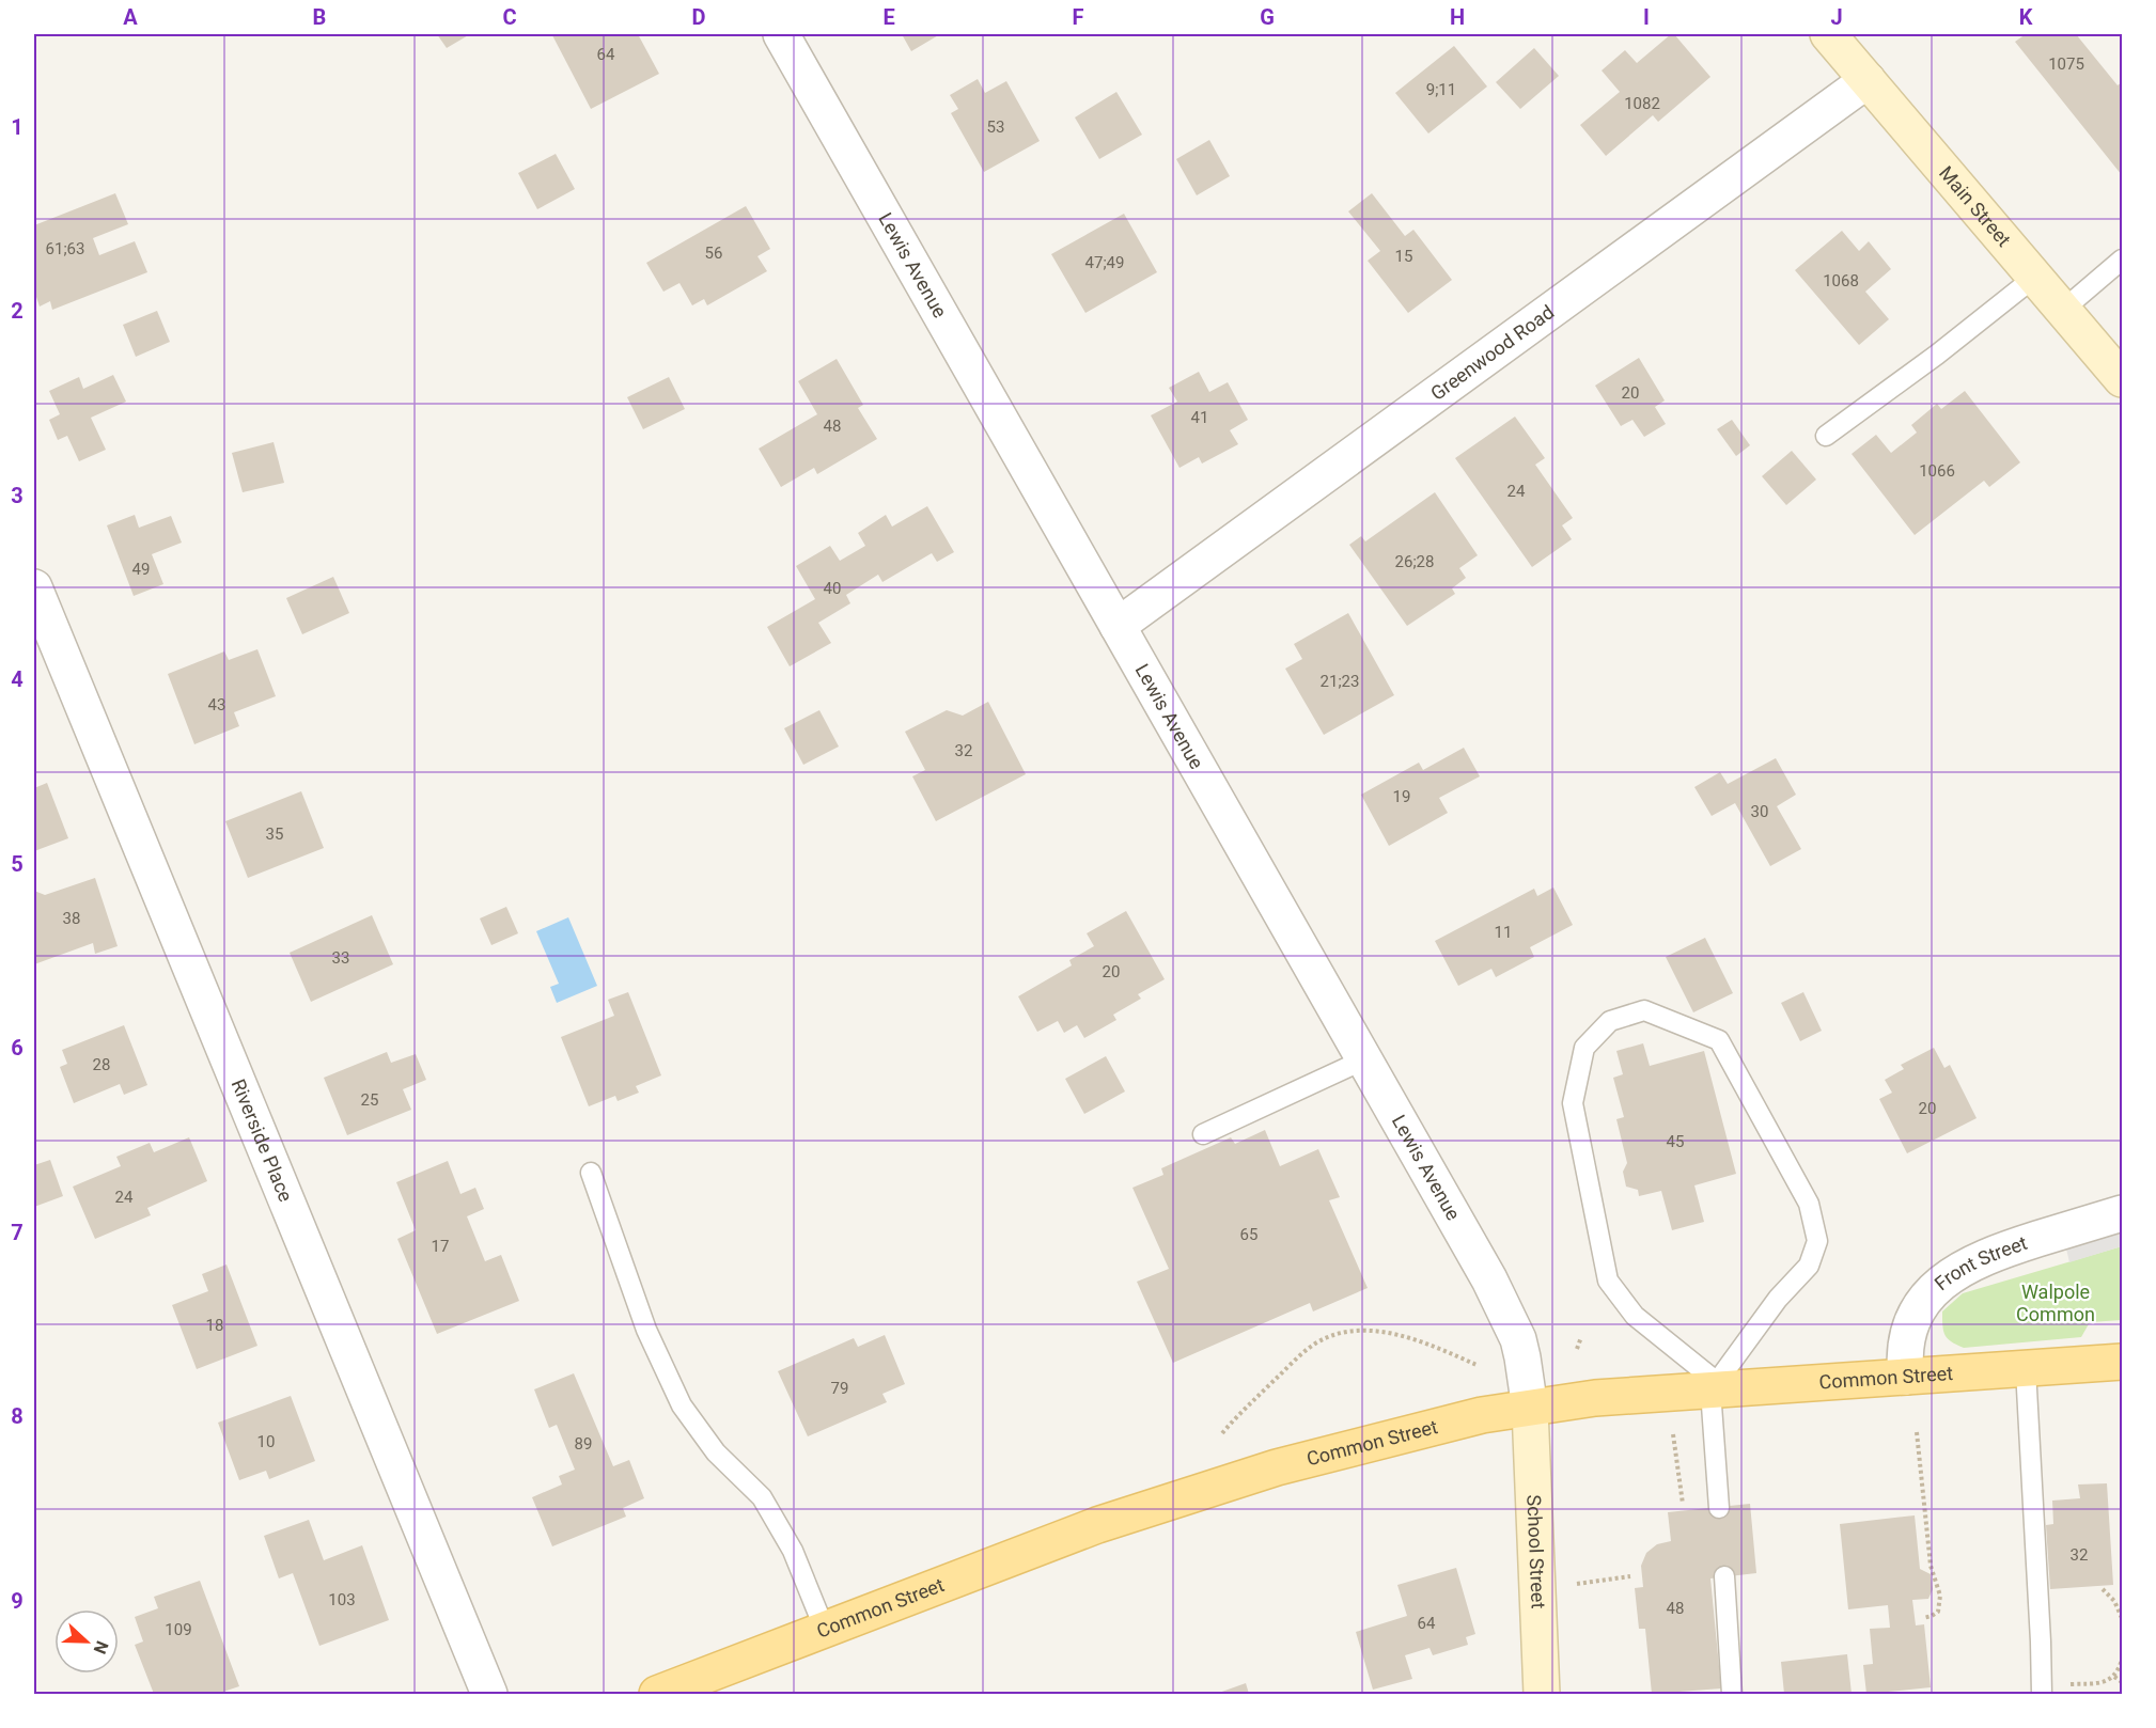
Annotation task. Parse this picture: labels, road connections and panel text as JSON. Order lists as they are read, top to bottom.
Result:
{
  "streets": {
    "main road": ["Main Street", "Common Street", "School Street"],
    "street": [
      "Lewis Avenue",
      "Greenwood Road",
      "Riverside Place",
      "Front Street"
    ]
  },
  "crossings": [
    ["Main Street", "Greenwood Road"],
    ["Lewis Avenue", "Greenwood Road"],
    ["Lewis Avenue", "Common Street"],
    ["Lewis Avenue", "School Street"],
    ["Front Street", "Common Street"],
    ["Common Street", "School Street"]
  ],
  "parks": ["Walpole Common"],
  "house_numbers": [
    "64",
    "1075",
    "9;11",
    "1082",
    "53",
    "61;63",
    "56",
    "15",
    "47;49",
    "1068",
    "20",
    "41",
    "48",
    "1066",
    "24",
    "26;28",
    "49",
    "40",
    "21;23",
    "43",
    "32",
    "19",
    "30",
    "35",
    "38",
    "11",
    "33",
    "20",
    "28",
    "25",
    "20",
    "45",
    "24",
    "65",
    "17",
    "18",
    "79",
    "10",
    "89",
    "32",
    "103",
    "48",
    "64",
    "109"
  ],
  "north": "right",
  "grid": {
    "columns": [
      "A",
      "B",
      "C",
      "D",
      "E",
      "F",
      "G",
      "H",
      "I",
      "J",
      "K"
    ],
    "rows": [
      "1",
      "2",
      "3",
      "4",
      "5",
      "6",
      "7",
      "8",
      "9"
    ]
  }
}
